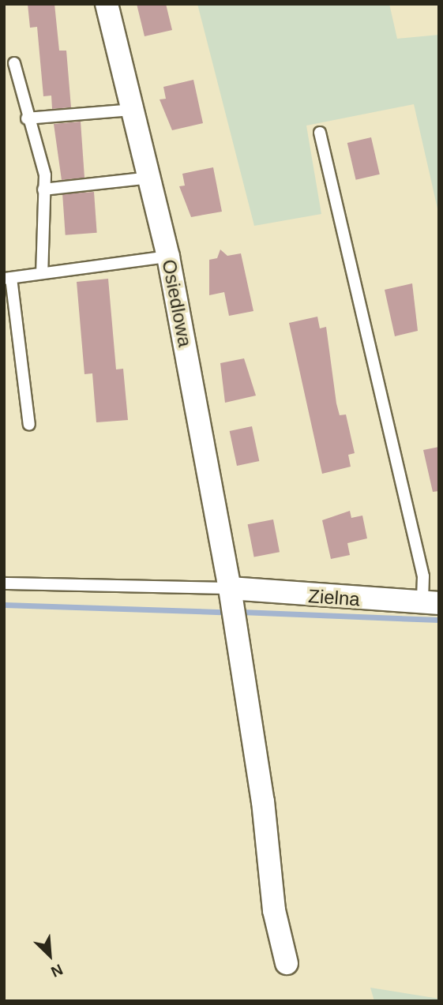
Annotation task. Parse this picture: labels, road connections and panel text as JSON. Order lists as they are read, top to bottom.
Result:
{
  "streets": {
    "street": ["Osiedlowa", "Zielna"]
  },
  "crossings": [
    ["Osiedlowa", "Zielna"]
  ],
  "north": "bottom right"
}
